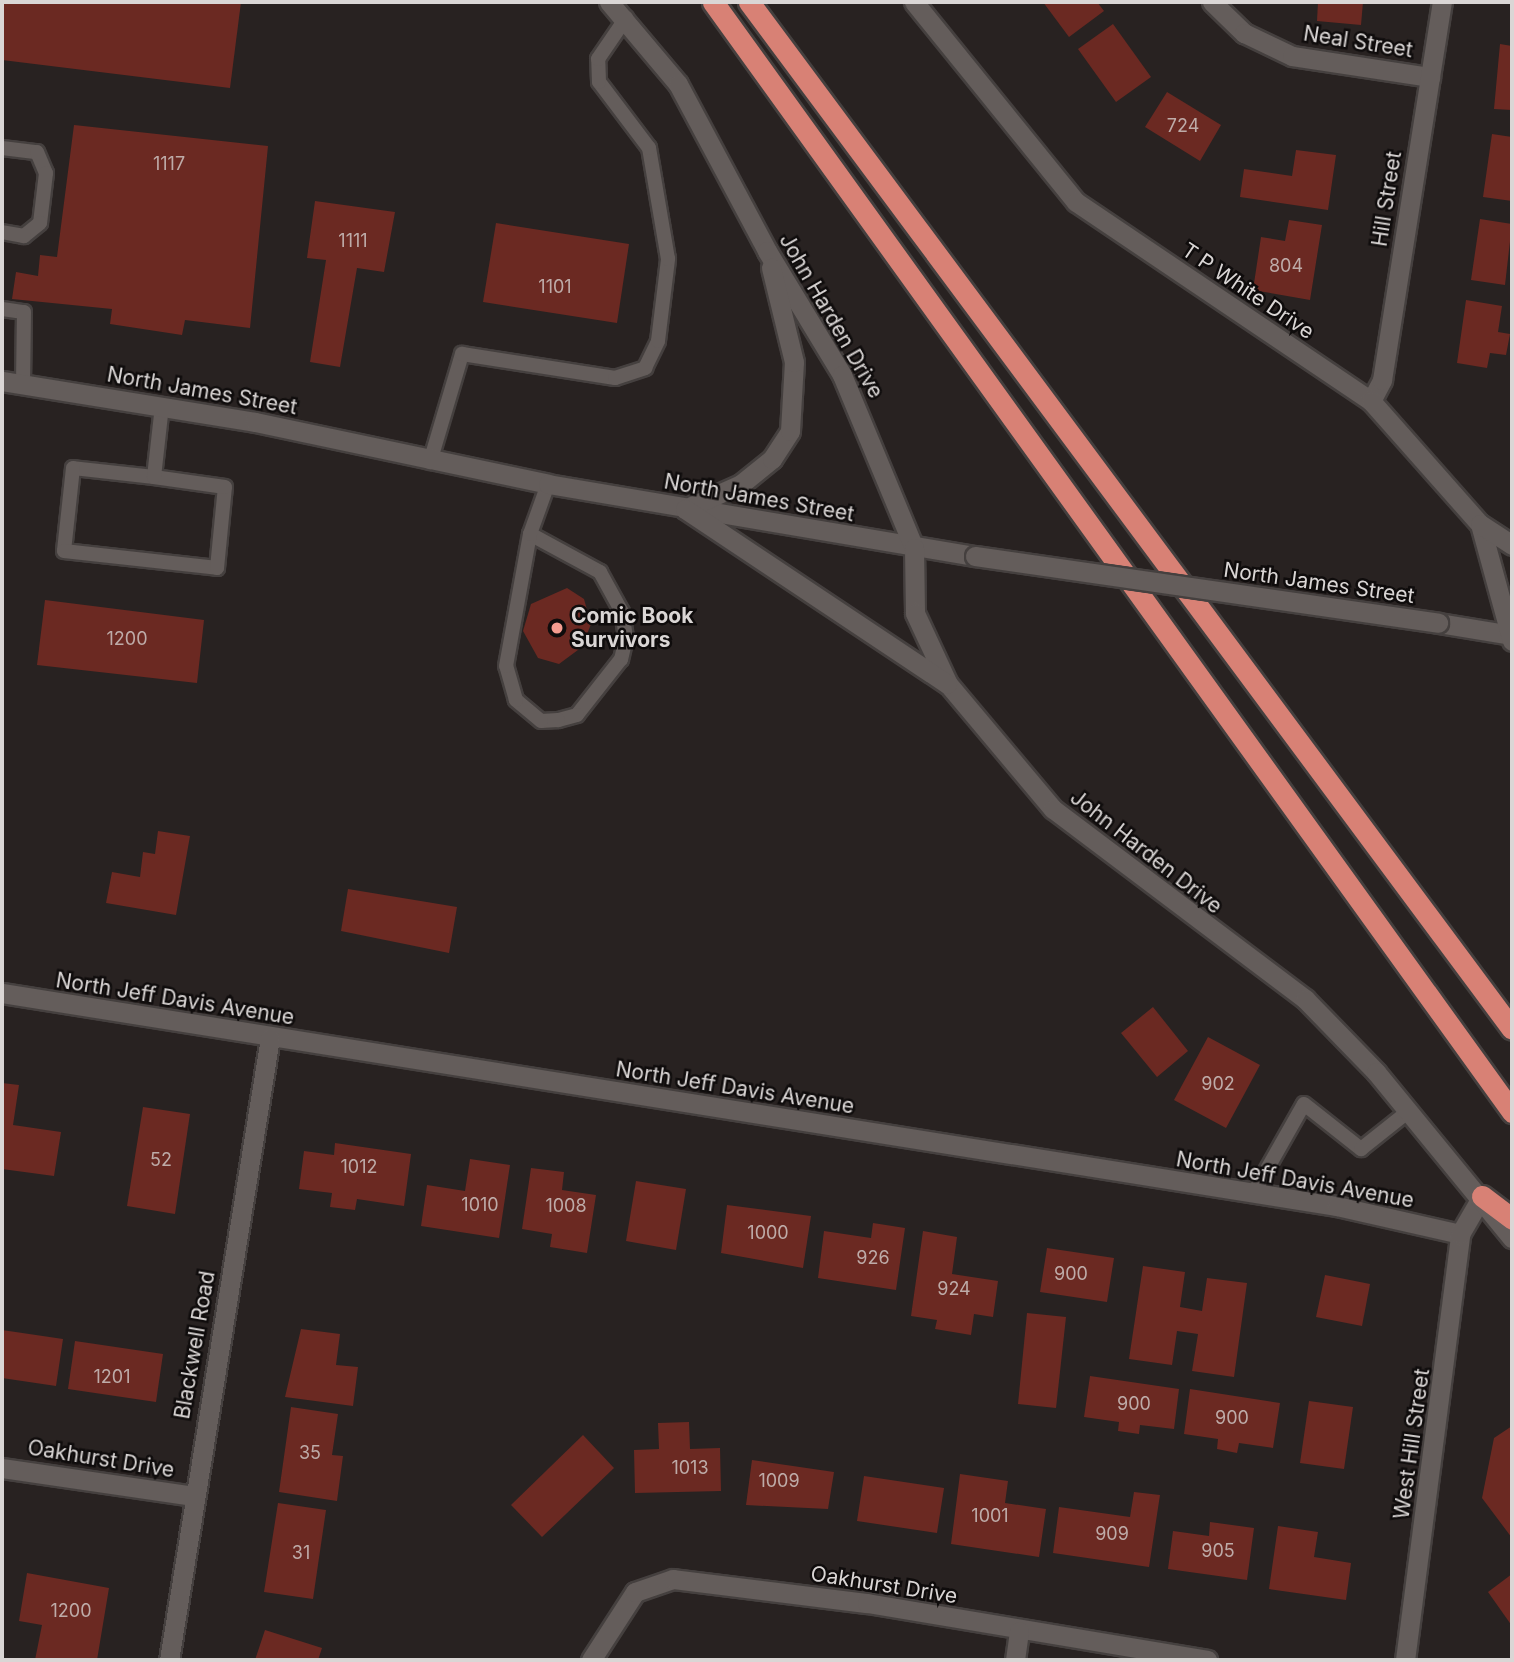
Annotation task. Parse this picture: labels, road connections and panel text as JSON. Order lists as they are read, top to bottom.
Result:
{
  "streets": {
    "street": [
      "Neal Street",
      "Hill Street",
      "T P White Drive",
      "John Harden Drive",
      "North James Street",
      "North Jeff Davis Avenue",
      "Blackwell Road",
      "West Hill Street",
      "Oakhurst Drive"
    ]
  },
  "crossings": [
    ["Neal Street", "Hill Street"],
    ["Hill Street", "T P White Drive"],
    ["T P White Drive", "North James Street"],
    ["John Harden Drive", "North James Street"],
    ["North Jeff Davis Avenue", "Blackwell Road"],
    ["North Jeff Davis Avenue", "West Hill Street"],
    ["Blackwell Road", "Oakhurst Drive"]
  ],
  "places": ["Comic Book Survivors"],
  "house_numbers": [
    "724",
    "1117",
    "1111",
    "804",
    "1101",
    "1200",
    "902",
    "52",
    "1012",
    "1010",
    "1008",
    "1000",
    "926",
    "900",
    "924",
    "1201",
    "900",
    "900",
    "35",
    "1013",
    "1009",
    "1001",
    "909",
    "905",
    "31",
    "1200"
  ]
}
